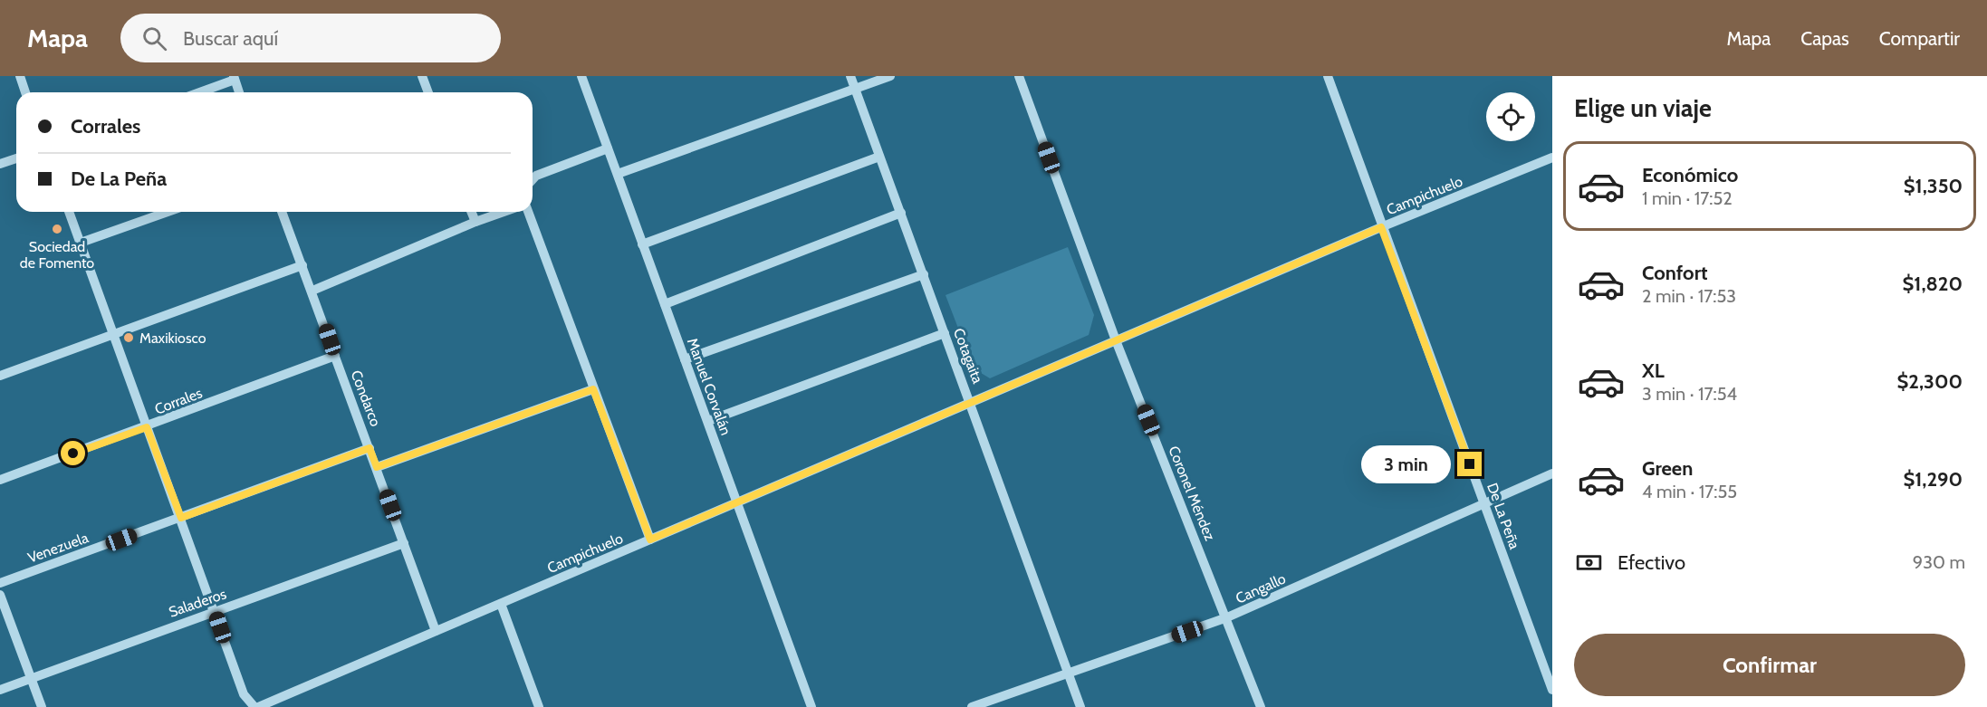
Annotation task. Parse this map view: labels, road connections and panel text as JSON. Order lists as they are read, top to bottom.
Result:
{
  "streets": {
    "street": [
      "Campichuelo",
      "Cotagaita",
      "Manuel Corvalán",
      "Condarco",
      "Corrales",
      "Coronel Méndez",
      "De La Peña",
      "Venezuela",
      "Cangallo",
      "Saladeros"
    ]
  },
  "crossings": [
    ["Campichuelo", "Cotagaita"],
    ["Campichuelo", "Manuel Corvalán"],
    ["Campichuelo", "Condarco"],
    ["Campichuelo", "Coronel Méndez"],
    ["Campichuelo", "De La Peña"],
    ["Cotagaita", "Cangallo"],
    ["Condarco", "Corrales"],
    ["Condarco", "Venezuela"],
    ["Condarco", "Saladeros"],
    ["Coronel Méndez", "Cangallo"],
    ["De La Peña", "Cangallo"]
  ],
  "places": ["Sociedad de Fomento", "Maxikiosco"],
  "page": {
    "header": "Mapa",
    "search": "Buscar aquí",
    "nav": ["Mapa", "Capas", "Compartir"],
    "heading": "Elige un viaje",
    "banner": ["Corrales", "De La Peña"],
    "list": [
      {
        "name": "Económico",
        "note": "1 min · 17:52",
        "value": "$1,350"
      },
      {
        "name": "Confort",
        "note": "2 min · 17:53",
        "value": "$1,820"
      },
      {
        "name": "XL",
        "note": "3 min · 17:54",
        "value": "$2,300"
      },
      {
        "name": "Green",
        "note": "4 min · 17:55",
        "value": "$1,290"
      }
    ],
    "bubble": "3 min",
    "pay": ["Efectivo", "930 m"],
    "buttons": "Confirmar"
  }
}
